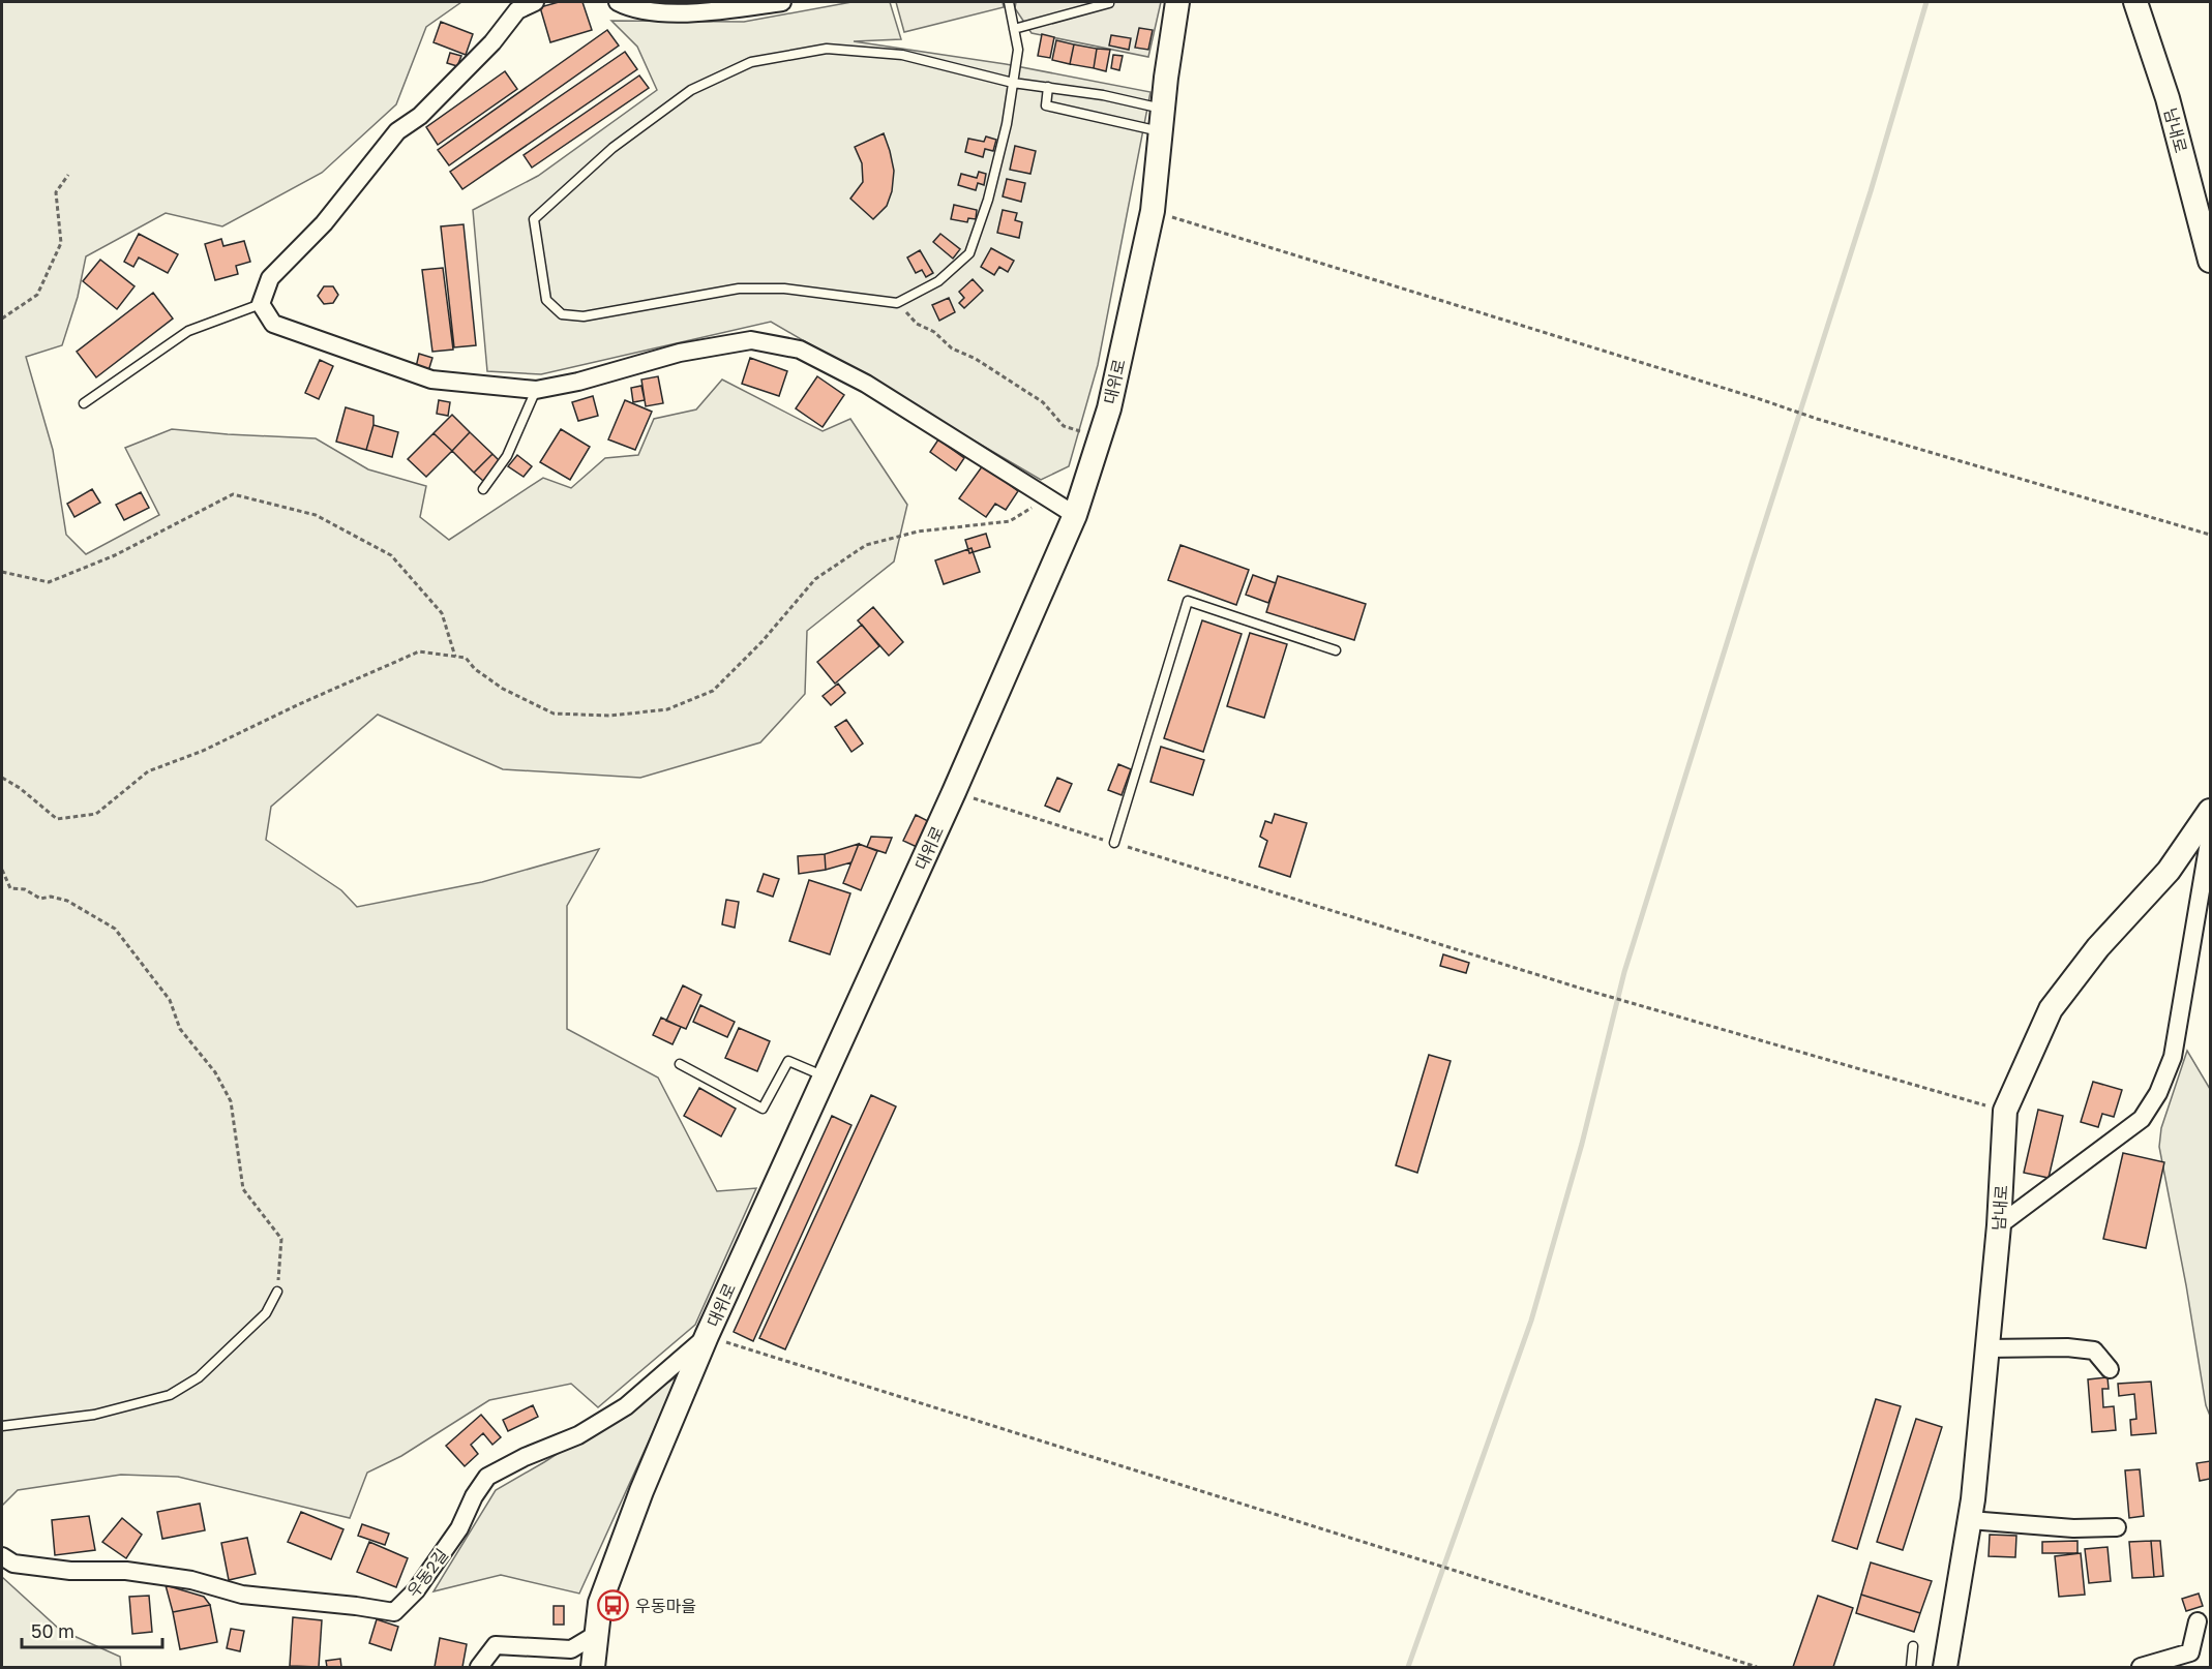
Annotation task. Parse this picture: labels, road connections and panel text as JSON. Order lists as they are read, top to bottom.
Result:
{
  "streets": {
    "main road": ["남내로", "대위로"],
    "street": ["우동2길"]
  },
  "crossings": [
    ["대위로", "우동2길"]
  ],
  "places": {
    "bus stop": ["우동마을"]
  },
  "scale_bar": "50 m"
}
